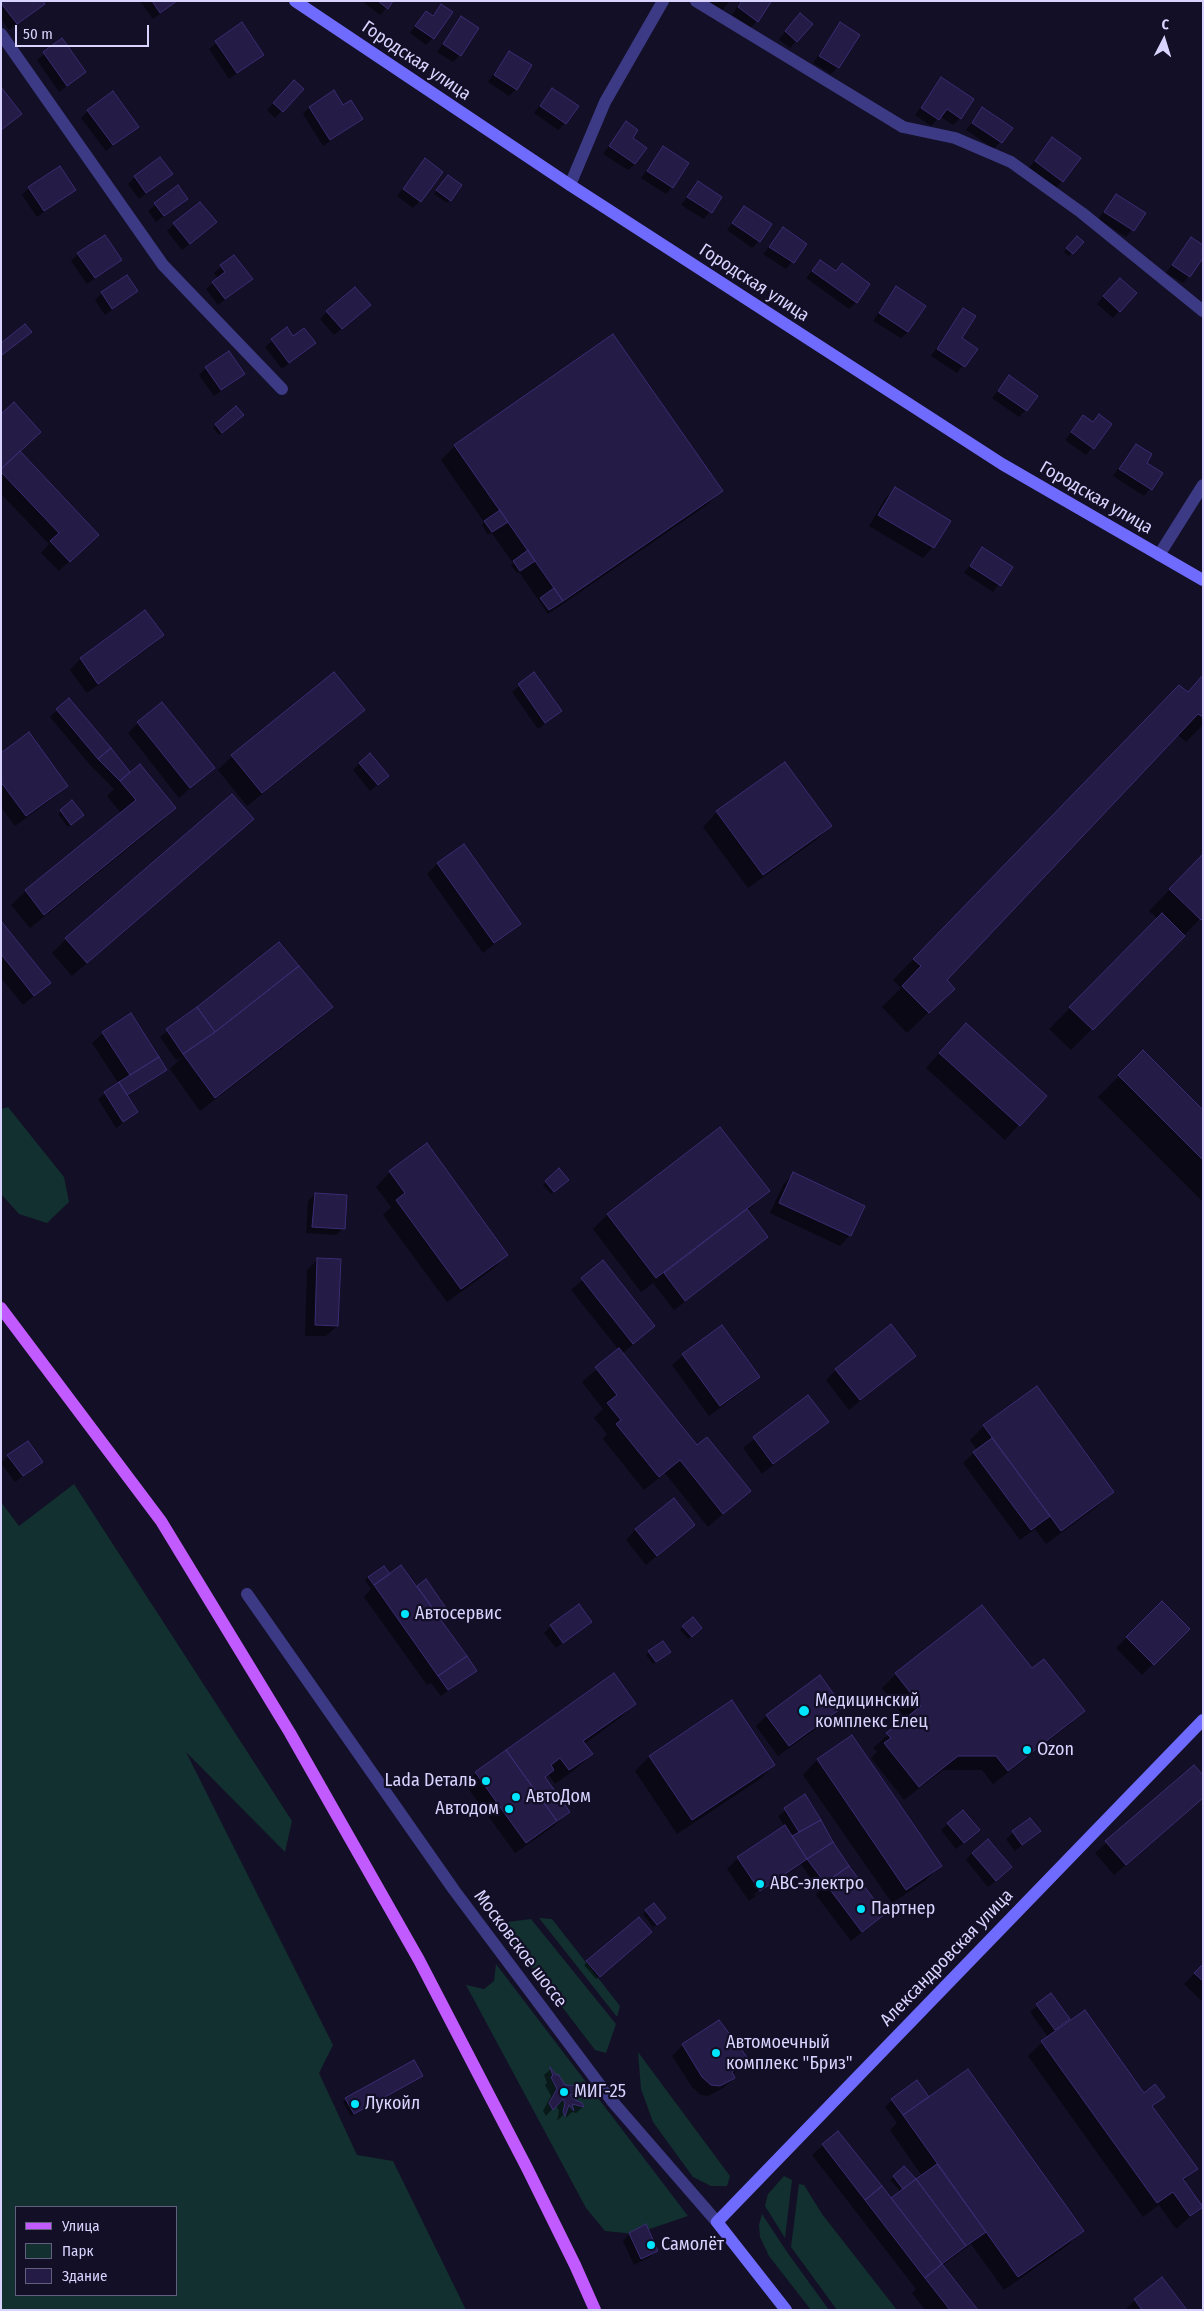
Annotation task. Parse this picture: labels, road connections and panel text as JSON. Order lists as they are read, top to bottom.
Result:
{
  "streets": {
    "street": ["Городская улица", "Московское шоссе", "Александровская улица"]
  },
  "crossings": [
    ["Московское шоссе", "Александровская улица"]
  ],
  "places": [
    "Автосервис",
    "Медицинский комплекс Елец",
    "Ozon",
    "Lada Dеталь",
    "АвтоДом",
    "Автодом",
    "АВС-электро",
    "Партнер",
    "Автомоечный комплекс \"Бриз\"",
    "МИГ-25",
    "Лукойл",
    "Самолёт"
  ],
  "legend": ["Улица", "Парк", "Здание"],
  "scale_bar": "50 m",
  "north": "top"
}
